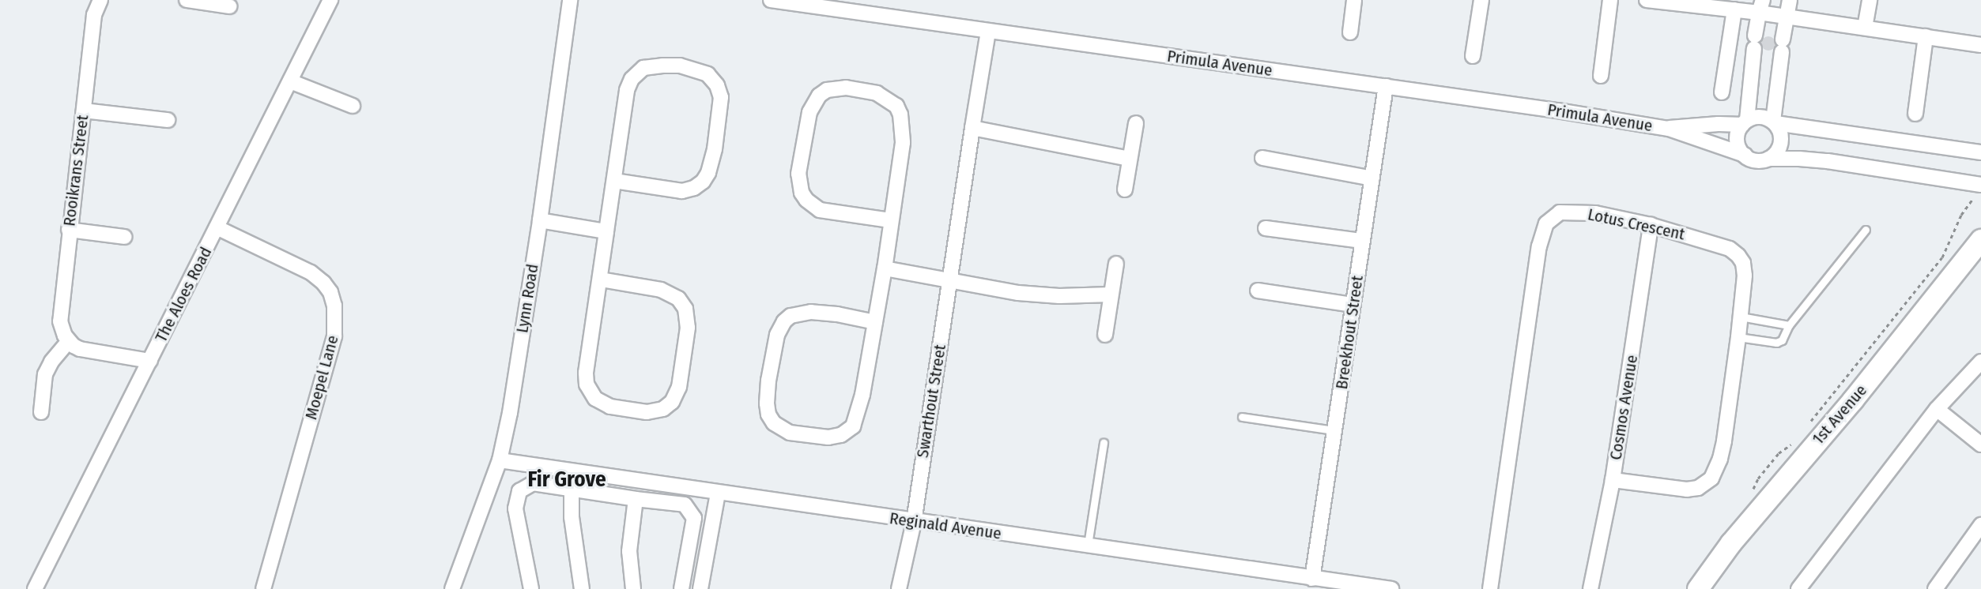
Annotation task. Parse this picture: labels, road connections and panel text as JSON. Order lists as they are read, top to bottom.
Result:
{
  "streets": {
    "street": [
      "Primula Avenue",
      "Rooikrans Street",
      "Lotus Crescent",
      "The Aloes Road",
      "Lynn Road",
      "Breekhout Street",
      "Moepel Lane",
      "Swarthout Street",
      "Cosmos Avenue",
      "1st Avenue",
      "Reginald Avenue"
    ]
  },
  "crossings": [
    ["Primula Avenue", "Breekhout Street"],
    ["Primula Avenue", "Swarthout Street"],
    ["Lotus Crescent", "Cosmos Avenue"],
    ["The Aloes Road", "Moepel Lane"],
    ["Lynn Road", "Reginald Avenue"],
    ["Breekhout Street", "Reginald Avenue"],
    ["Swarthout Street", "Reginald Avenue"]
  ],
  "districts": ["Fir Grove"]
}
